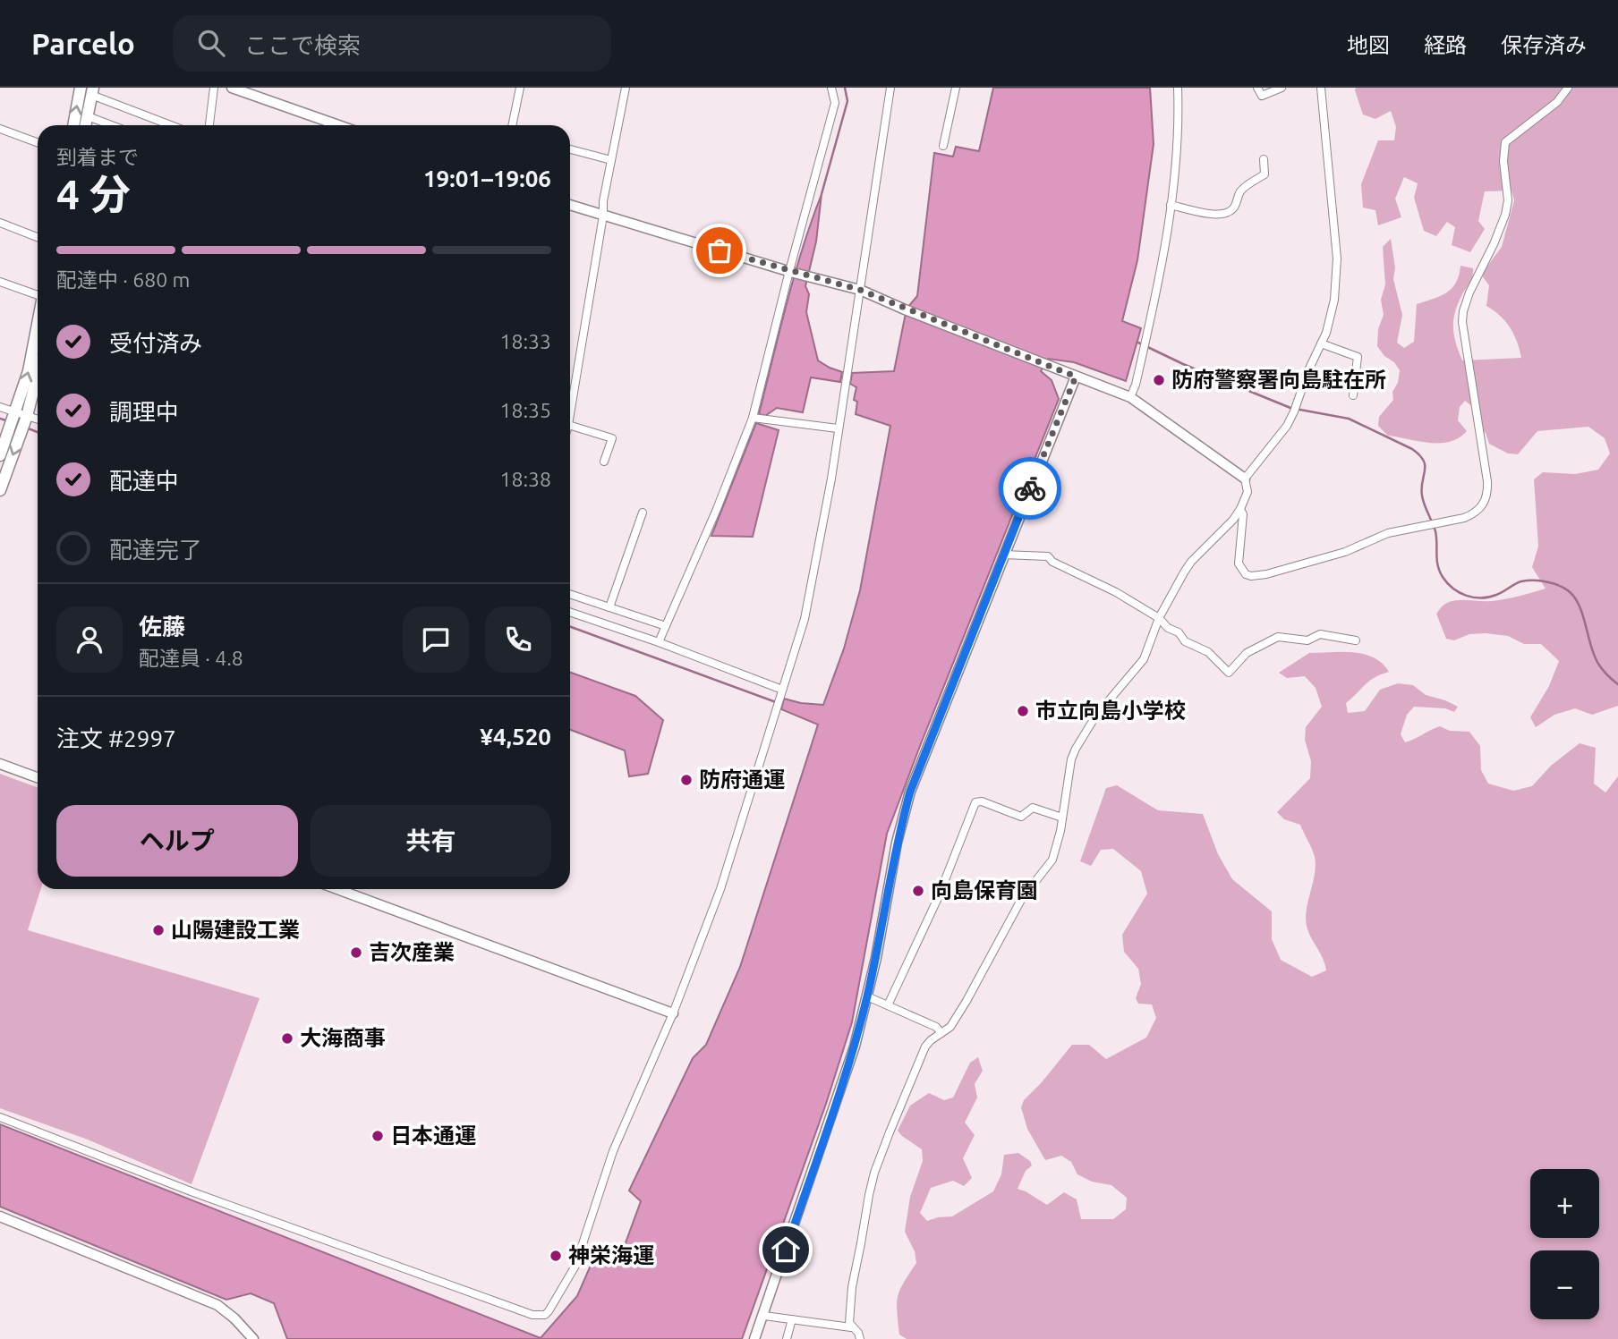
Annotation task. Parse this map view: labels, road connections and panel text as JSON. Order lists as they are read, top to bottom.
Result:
{
  "places": [
    "防府警察署向島駐在所",
    "市立向島小学校",
    "防府通運",
    "向島保育園",
    "山陽建設工業",
    "吉次産業",
    "大海商事",
    "日本通運",
    "神栄海運"
  ],
  "page": {
    "header": "Parcelo",
    "search": "ここで検索",
    "nav": ["地図", "経路", "保存済み"],
    "heading": ["4 分", "到着まで", "19:01–19:06"],
    "panel": [
      "佐藤",
      "配達員 · 4.8",
      "注文 #2997",
      "¥4,520"
    ],
    "bar": "配達中 · 680 m",
    "list": [
      ["受付済み", "18:33"],
      ["調理中", "18:35"],
      ["配達中", "18:38"],
      "配達完了"
    ],
    "buttons": ["ヘルプ", "共有"],
    "map_buttons": ["+", "−"]
  }
}
